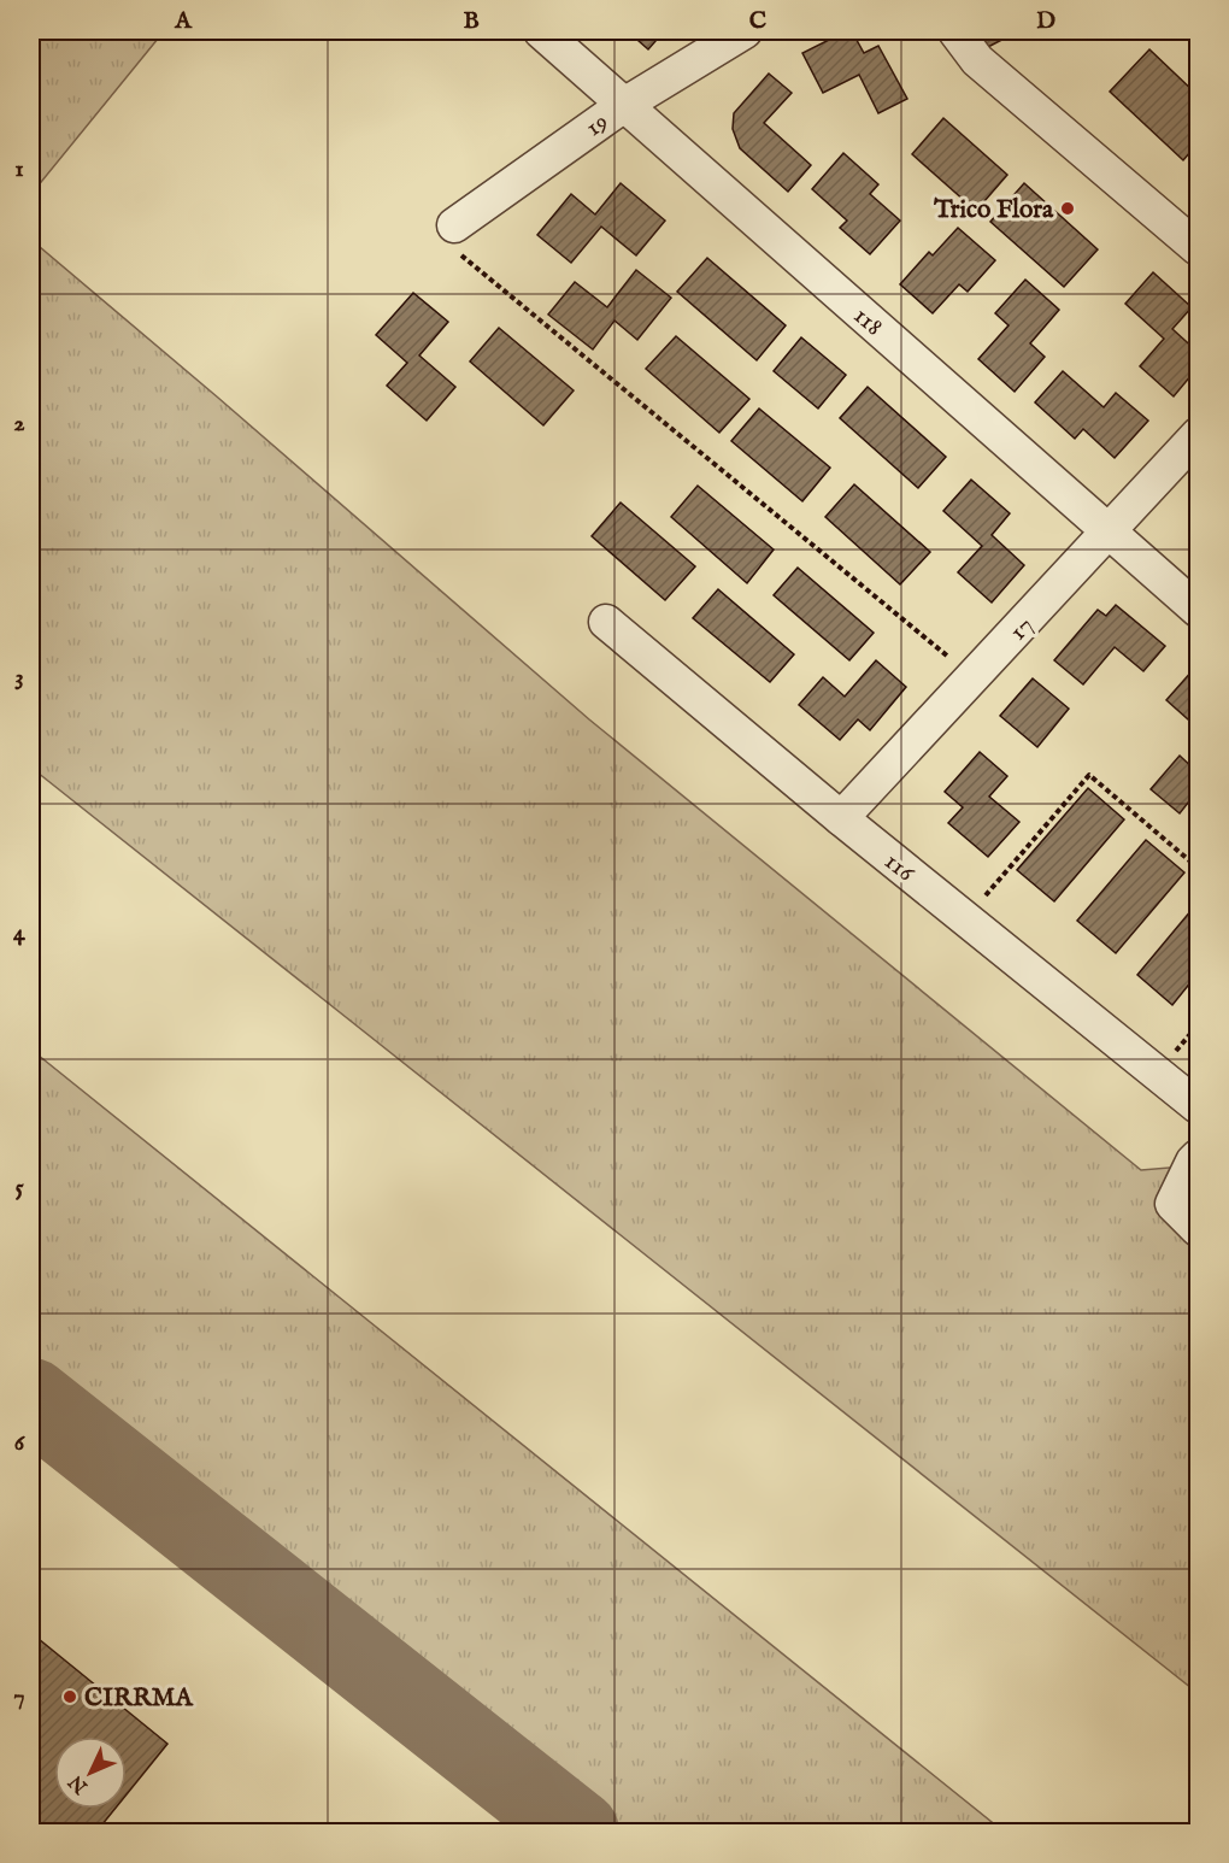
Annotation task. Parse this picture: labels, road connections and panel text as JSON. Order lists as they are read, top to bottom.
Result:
{
  "streets": {
    "street": [
      "19",
      "118",
      "17",
      "116"
    ]
  },
  "crossings": [
    ["19", "118"],
    ["118", "17"],
    ["17", "116"]
  ],
  "places": ["Trico Flora", "CIRRMA"],
  "north": "bottom left",
  "grid": {
    "columns": [
      "A",
      "B",
      "C",
      "D"
    ],
    "rows": [
      "1",
      "2",
      "3",
      "4",
      "5",
      "6",
      "7"
    ]
  }
}
